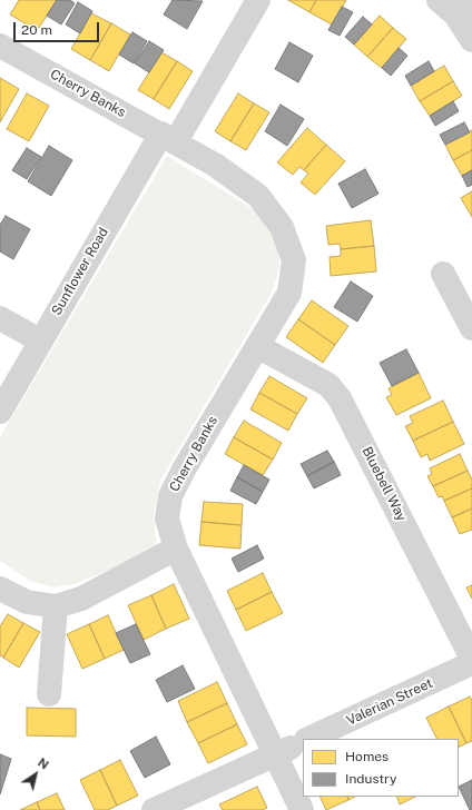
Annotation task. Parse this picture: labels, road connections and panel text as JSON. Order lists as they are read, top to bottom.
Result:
{
  "streets": {
    "street": [
      "Cherry Banks",
      "Sunflower Road",
      "Bluebell Way",
      "Valerian Street"
    ]
  },
  "crossings": [
    ["Cherry Banks", "Sunflower Road"],
    ["Cherry Banks", "Bluebell Way"],
    ["Cherry Banks", "Valerian Street"]
  ],
  "legend": ["Homes", "Industry"],
  "scale_bar": "20 m",
  "north": "top right"
}
